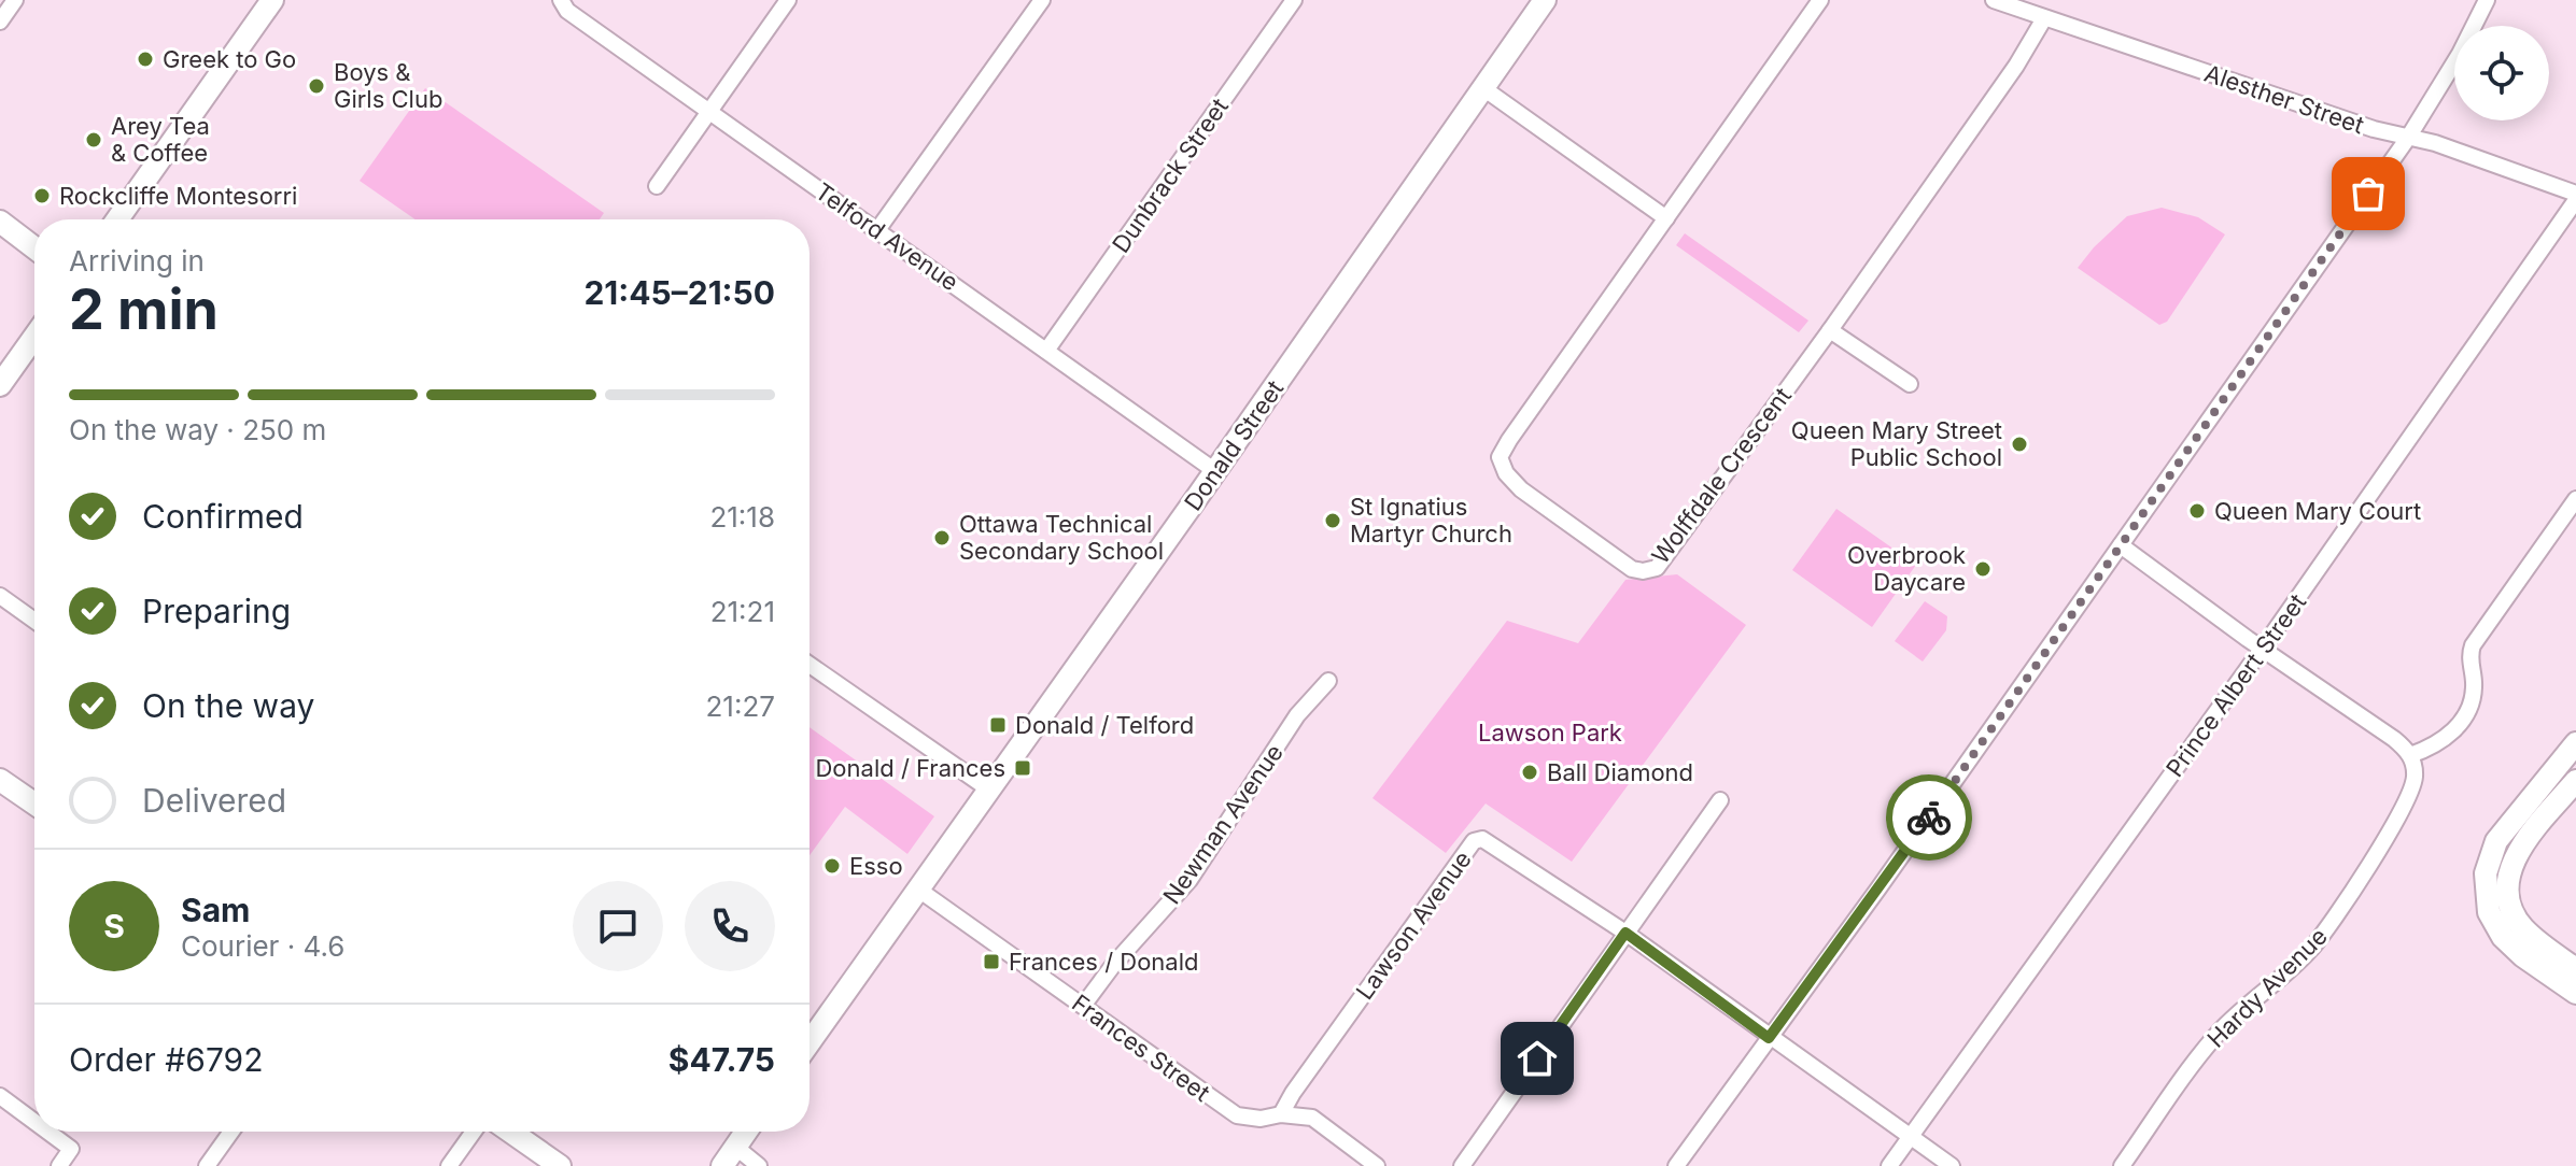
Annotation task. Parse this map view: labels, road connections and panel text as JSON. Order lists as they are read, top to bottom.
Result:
{
  "streets": {
    "street": [
      "Alesther Street",
      "Dunbrack Street",
      "Telford Avenue",
      "Donald Street",
      "Wolffdale Crescent",
      "Prince Albert Street",
      "Newman Avenue",
      "Lawson Avenue",
      "Hardy Avenue",
      "Frances Street"
    ]
  },
  "crossings": [
    ["Alesther Street", "Wolffdale Crescent"],
    ["Alesther Street", "Prince Albert Street"],
    ["Dunbrack Street", "Telford Avenue"],
    ["Telford Avenue", "Donald Street"],
    ["Donald Street", "Frances Street"],
    ["Newman Avenue", "Frances Street"],
    ["Lawson Avenue", "Frances Street"]
  ],
  "parks": ["Lawson Park"],
  "places": {
    "other": [
      "Greek to Go",
      "Boys & Girls Club",
      "Arey Tea & Coffee",
      "Rockcliffe Montesorri",
      "Queen Mary Street Public School",
      "Queen Mary Court",
      "St Ignatius Martyr Church",
      "Ottawa Technical Secondary School",
      "Overbrook Daycare",
      "Ball Diamond",
      "Esso"
    ],
    "transit": ["Donald / Telford", "Donald / Frances", "Frances / Donald"]
  },
  "page": {
    "heading": ["2 min", "Arriving in", "21:45–21:50"],
    "panel": [
      "Sam",
      "Courier · 4.6",
      "Order #6792",
      "$47.75"
    ],
    "bar": "On the way · 250 m",
    "list": [
      ["Confirmed", "21:18"],
      ["Preparing", "21:21"],
      ["On the way", "21:27"],
      "Delivered"
    ],
    "round": "S"
  }
}
